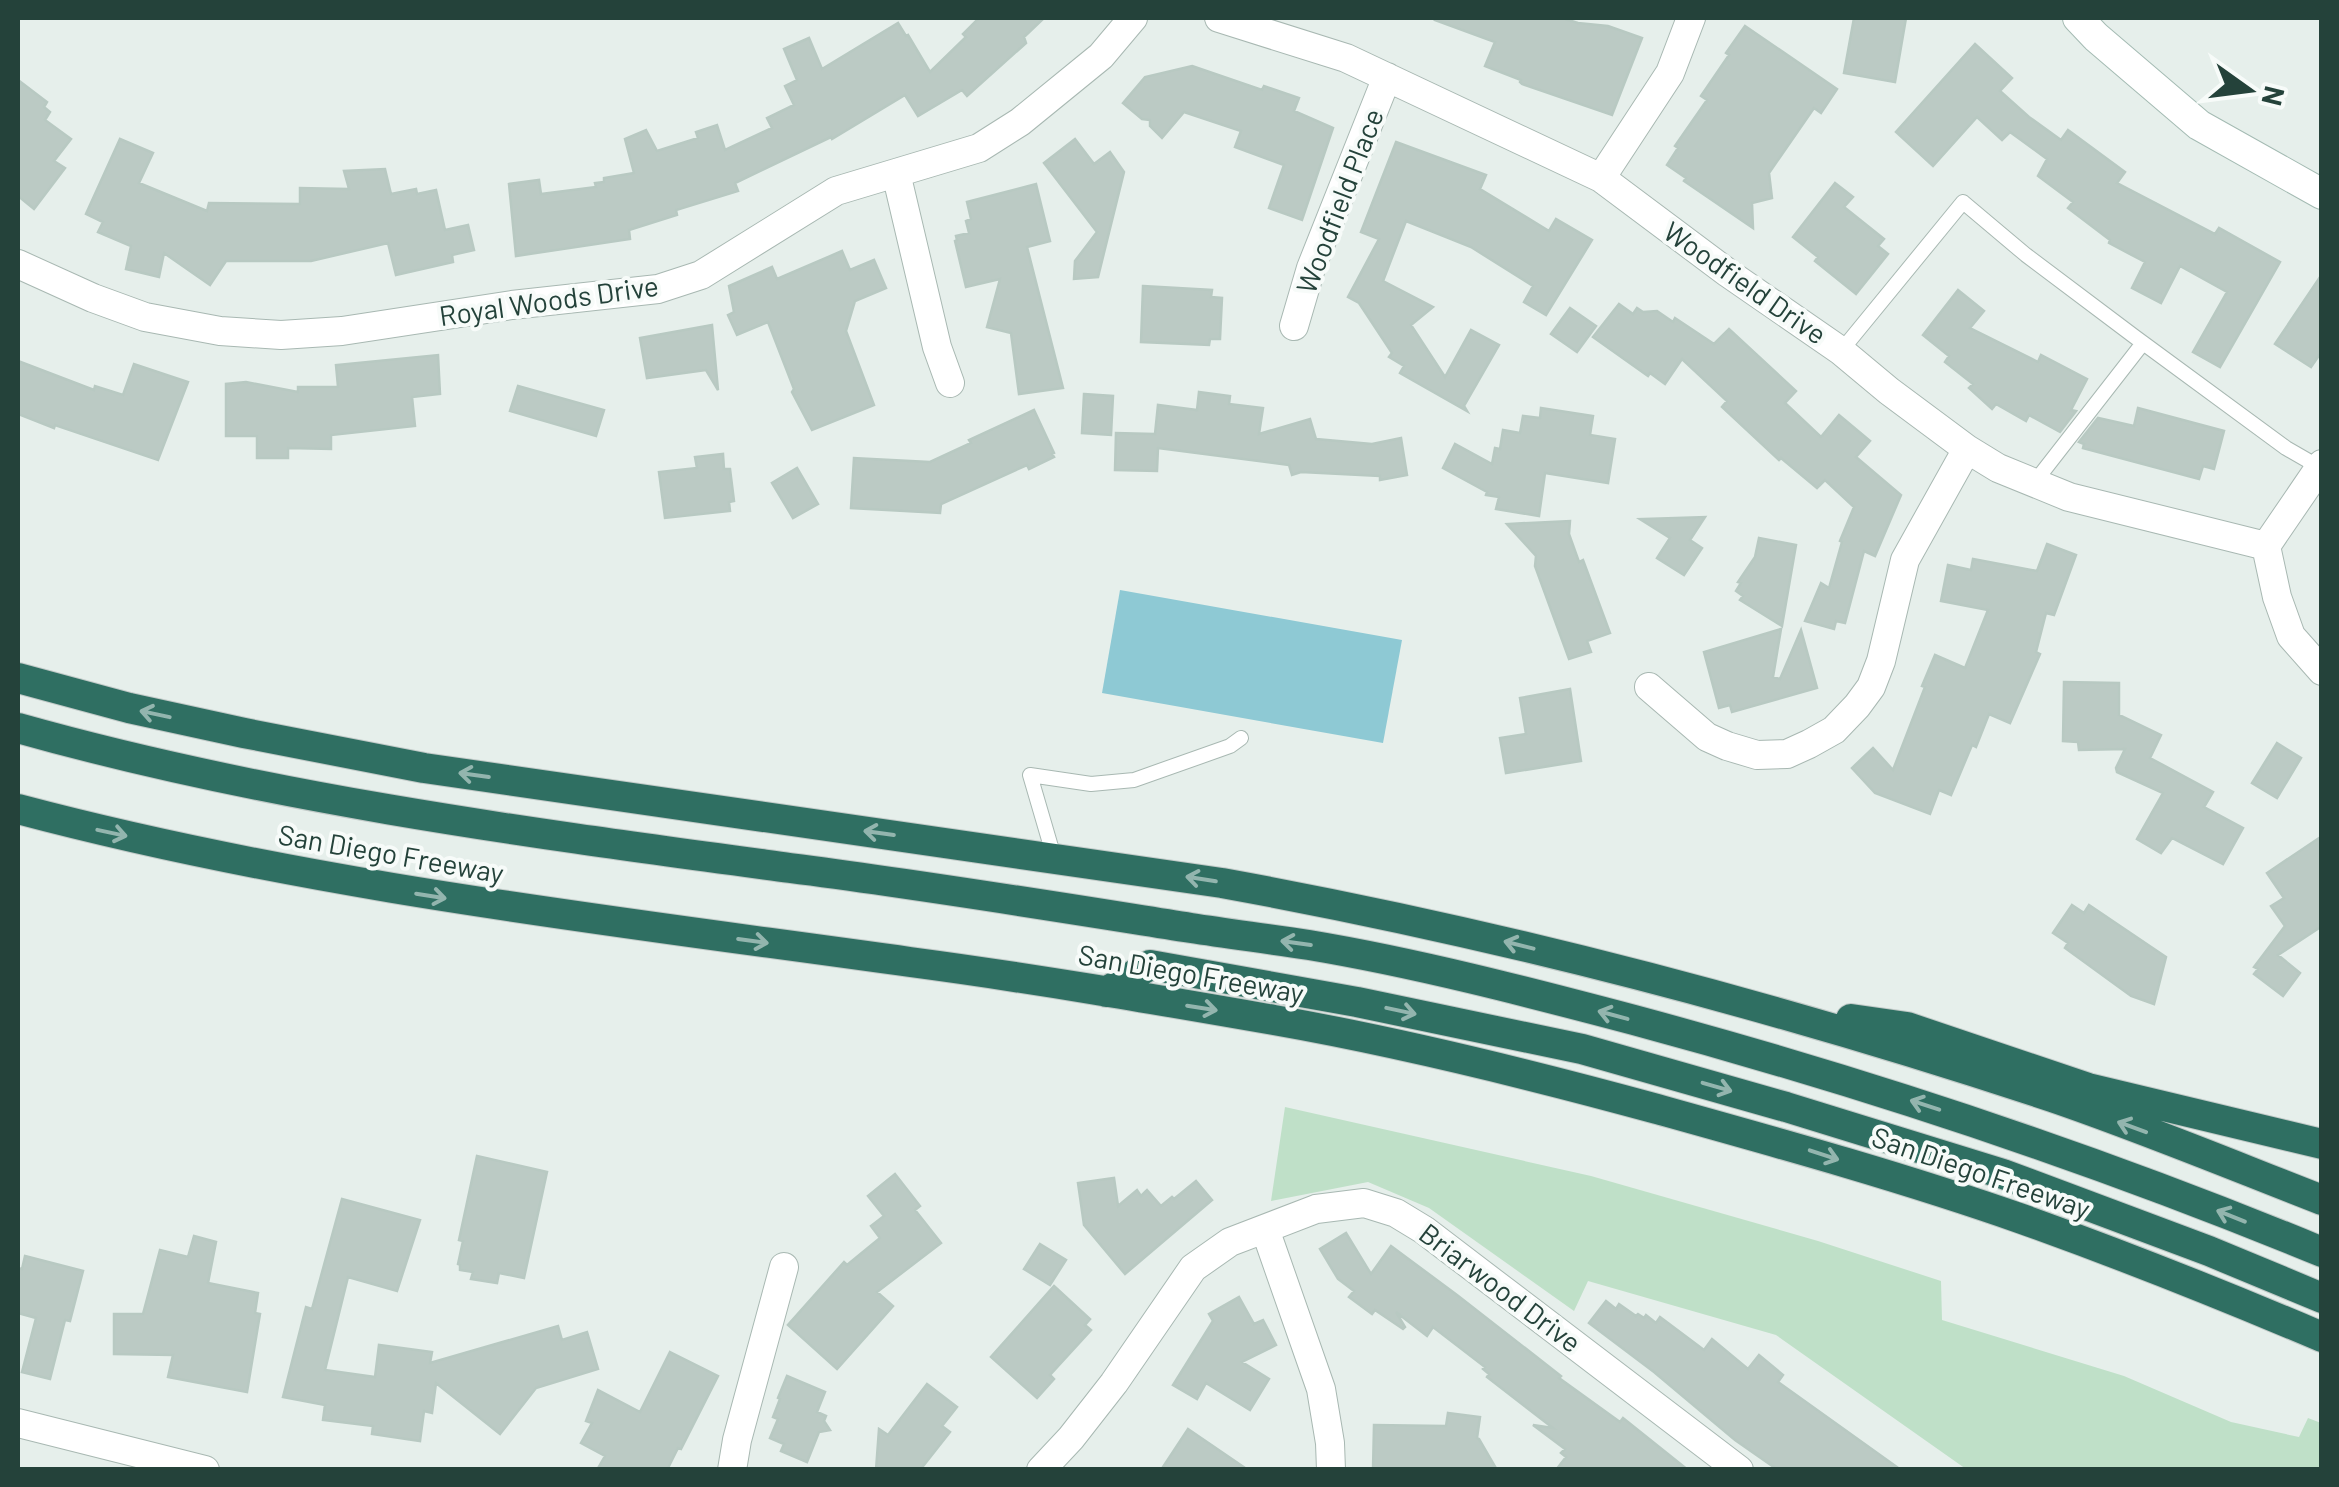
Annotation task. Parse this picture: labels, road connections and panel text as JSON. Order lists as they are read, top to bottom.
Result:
{
  "streets": {
    "highway": ["San Diego Freeway"],
    "street": [
      "Woodfield Place",
      "Woodfield Drive",
      "Royal Woods Drive",
      "Briarwood Drive"
    ]
  },
  "crossings": [
    ["Woodfield Place", "Woodfield Drive"]
  ],
  "north": "right"
}
